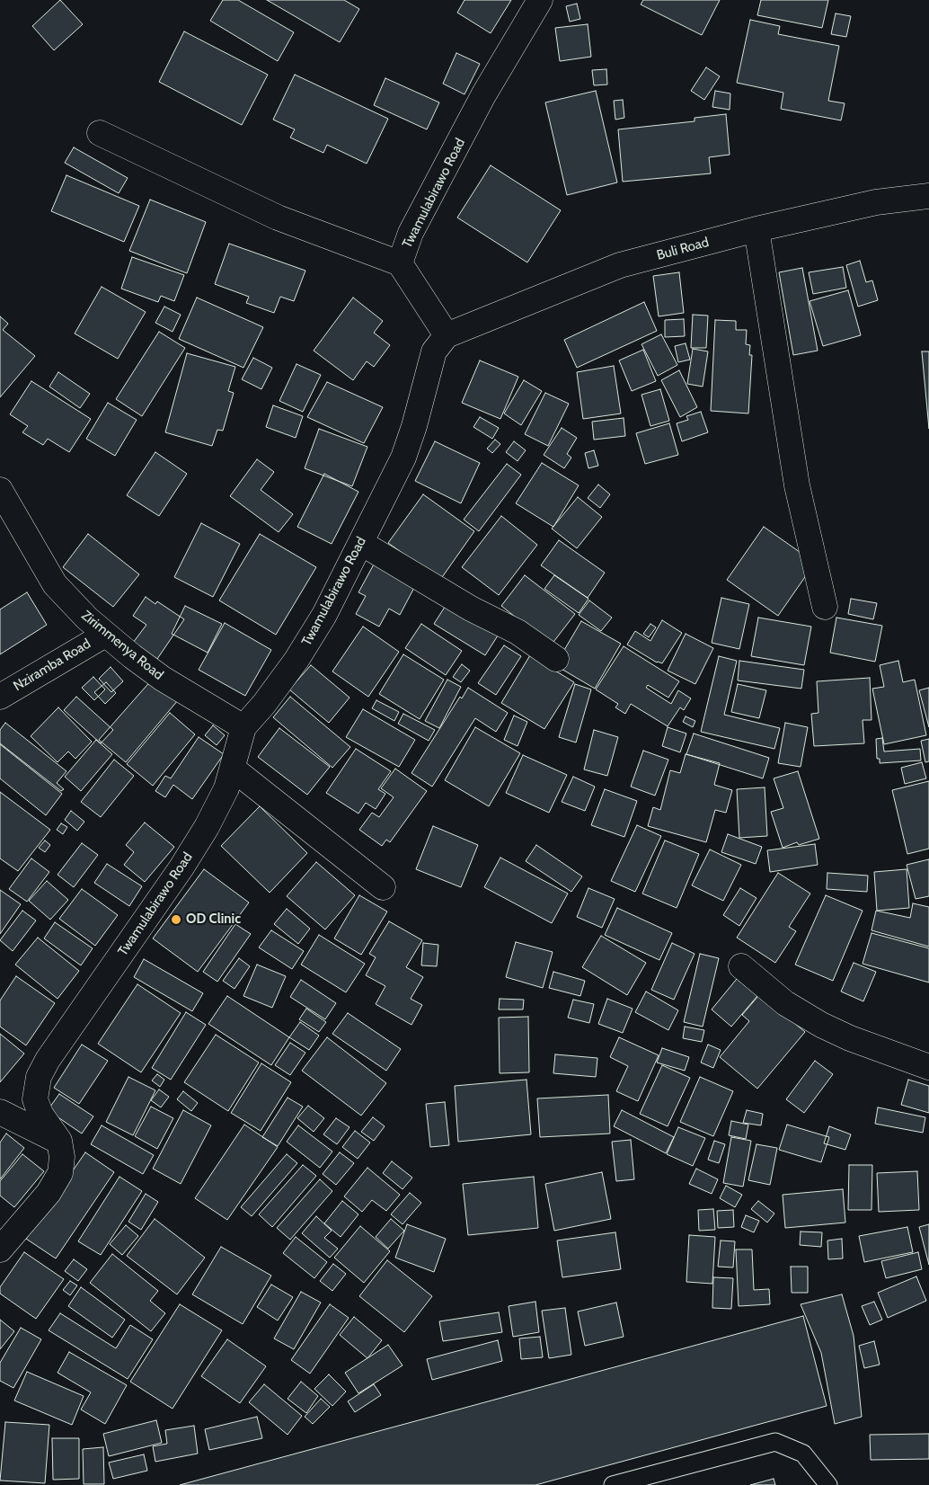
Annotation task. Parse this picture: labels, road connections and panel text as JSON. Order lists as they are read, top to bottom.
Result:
{
  "streets": {
    "street": [
      "Twamulabirawo Road",
      "Buli Road",
      "Zirimmenya Road",
      "Nziramba Road"
    ]
  },
  "crossings": [
    ["Twamulabirawo Road", "Buli Road"],
    ["Twamulabirawo Road", "Zirimmenya Road"],
    ["Zirimmenya Road", "Nziramba Road"]
  ],
  "places": ["OD Clinic"]
}
